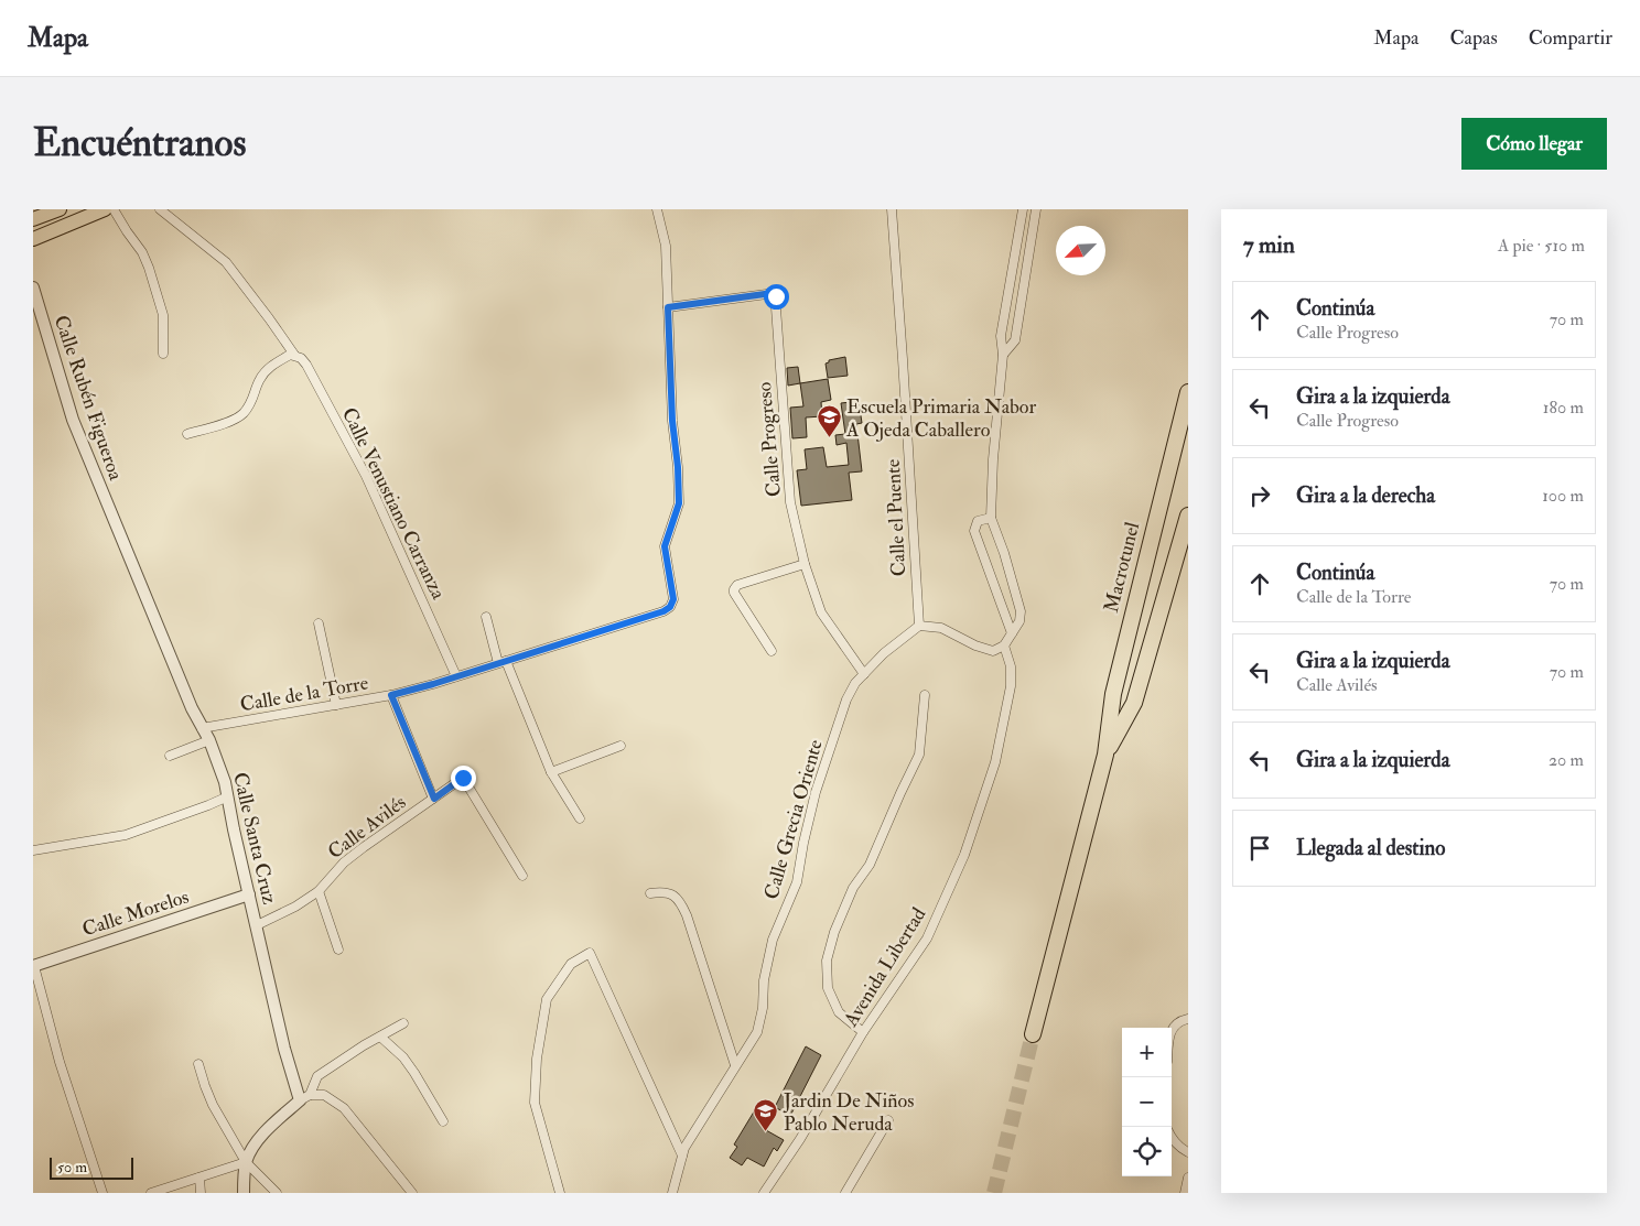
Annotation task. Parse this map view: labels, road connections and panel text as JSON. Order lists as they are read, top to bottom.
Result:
{
  "streets": {
    "highway": ["Macrotunel"],
    "street": [
      "Calle Rubén Figueroa",
      "Calle Progreso",
      "Calle Venustiano Carranza",
      "Calle el Puente",
      "Calle de la Torre",
      "Calle Grecia Oriente",
      "Calle Avilés",
      "Calle Santa Cruz",
      "Calle Morelos",
      "Avenida Libertad"
    ]
  },
  "crossings": [
    ["Calle Rubén Figueroa", "Calle Santa Cruz"],
    ["Calle Progreso", "Calle de la Torre"],
    ["Calle Progreso", "Calle Grecia Oriente"],
    ["Calle Venustiano Carranza", "Calle de la Torre"],
    ["Calle el Puente", "Calle Grecia Oriente"],
    ["Calle de la Torre", "Calle Avilés"],
    ["Calle de la Torre", "Calle Santa Cruz"],
    ["Calle Avilés", "Calle Santa Cruz"],
    ["Calle Santa Cruz", "Calle Morelos"]
  ],
  "places": {
    "school or university": ["Escuela Primaria Nabor A Ojeda Caballero", "Jardin De Niños Pablo Neruda"]
  },
  "scale_bar": "50 m",
  "north": "bottom left",
  "page": {
    "header": "Mapa",
    "nav": ["Mapa", "Capas", "Compartir"],
    "buttons": "Cómo llegar",
    "title": "Encuéntranos",
    "heading": ["7 min", "A pie · 510 m"],
    "list": [
      ["Continúa", "Calle Progreso", "70 m"],
      ["Gira a la izquierda", "Calle Progreso", "180 m"],
      ["Gira a la derecha", "100 m"],
      ["Continúa", "Calle de la Torre", "70 m"],
      ["Gira a la izquierda", "Calle Avilés", "70 m"],
      ["Gira a la izquierda", "20 m"],
      "Llegada al destino"
    ],
    "map_buttons": ["+", "−"],
    "scale": "50 m"
  }
}
